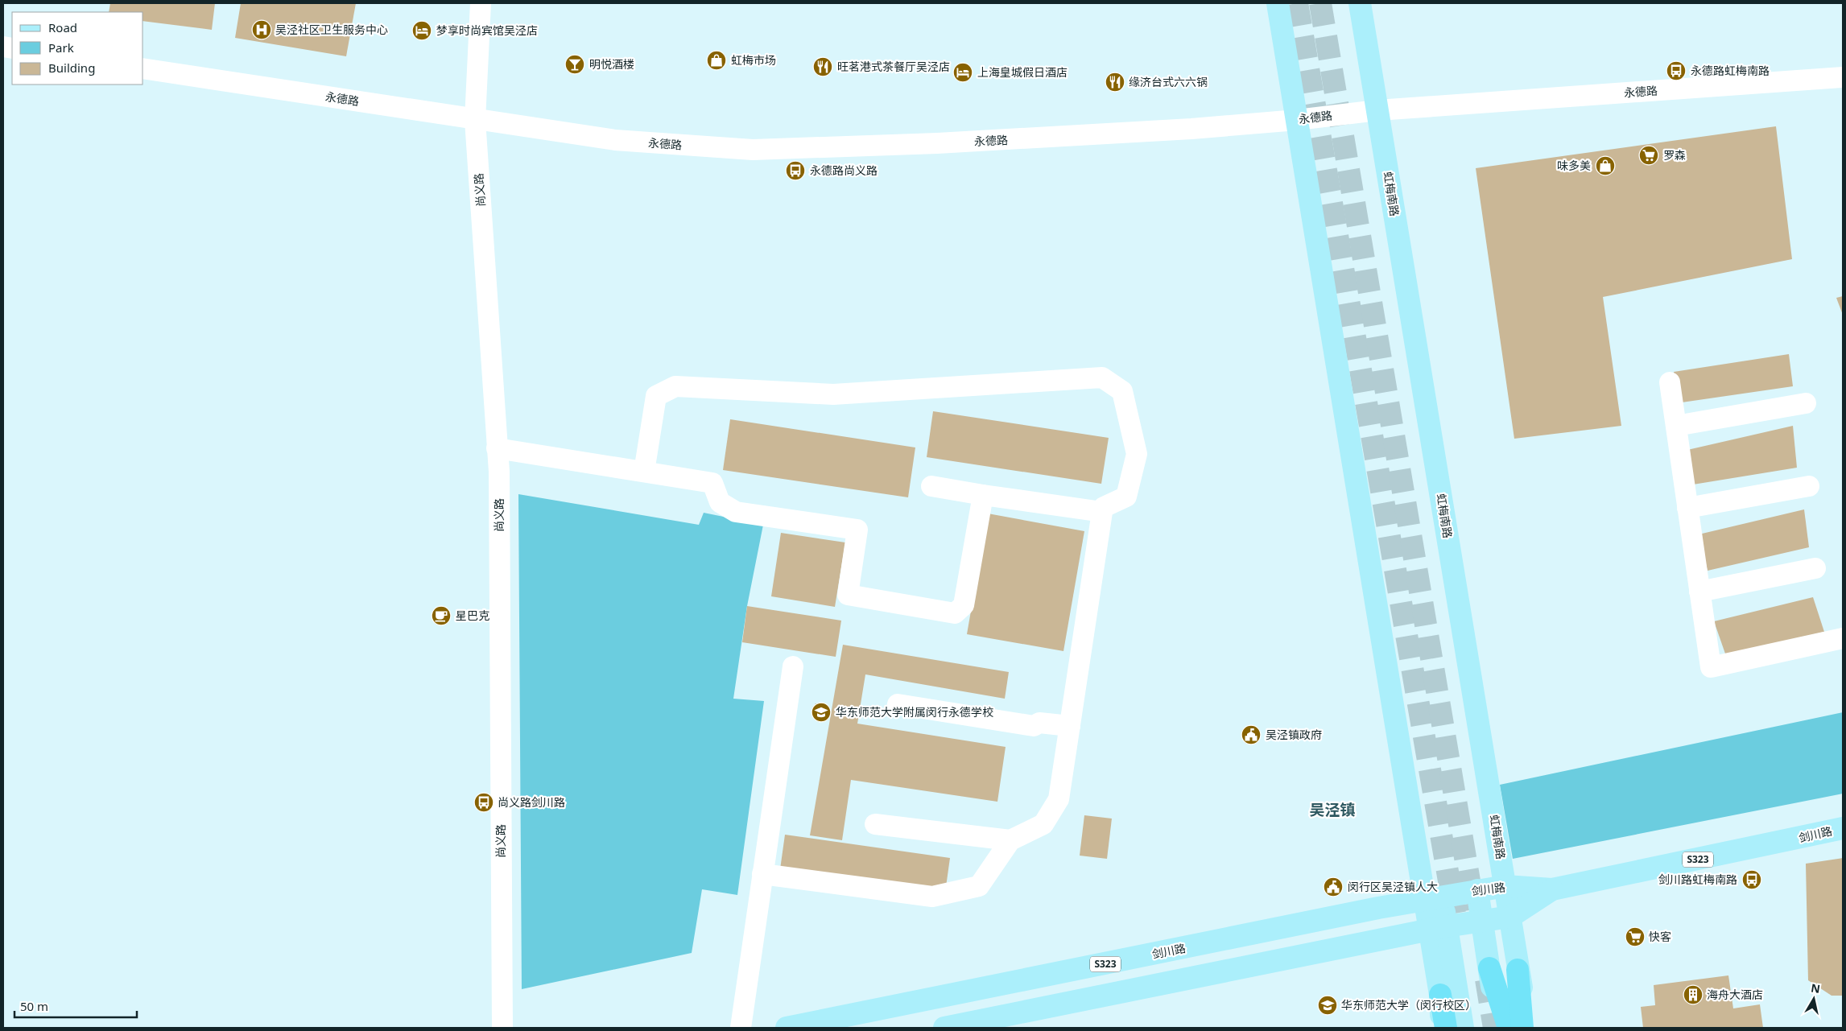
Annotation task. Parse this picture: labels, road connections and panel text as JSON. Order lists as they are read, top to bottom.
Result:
{
  "streets": {
    "main road": ["虹梅南路", "剑川路", "S323"],
    "street": ["永德路", "尚义路"]
  },
  "crossings": [
    ["永德路", "尚义路"],
    ["永德路", "虹梅南路"],
    ["虹梅南路", "剑川路"]
  ],
  "districts": ["吴泾镇"],
  "places": {
    "hospital": ["吴泾社区卫生服务中心"],
    "hotel": ["梦享时尚宾馆吴泾店", "上海皇城假日酒店"],
    "shop": ["虹梅市场", "味多美"],
    "bar": ["明悦酒楼"],
    "restaurant": ["旺茗港式茶餐厅吴泾店", "缘济台式六六锅"],
    "bus stop": [
      "永德路虹梅南路",
      "永德路尚义路",
      "尚义路剑川路",
      "剑川路虹梅南路"
    ],
    "supermarket": ["罗森", "快客"],
    "cafe": ["星巴克"],
    "school or university": ["华东师范大学附属闵行永德学校", "华东师范大学（闵行校区）"],
    "public building": ["吴泾镇政府", "闵行区吴泾镇人大"],
    "building": ["海舟大酒店"]
  },
  "legend": ["Road", "Park", "Building"],
  "scale_bar": "50 m",
  "north": "top"
}
